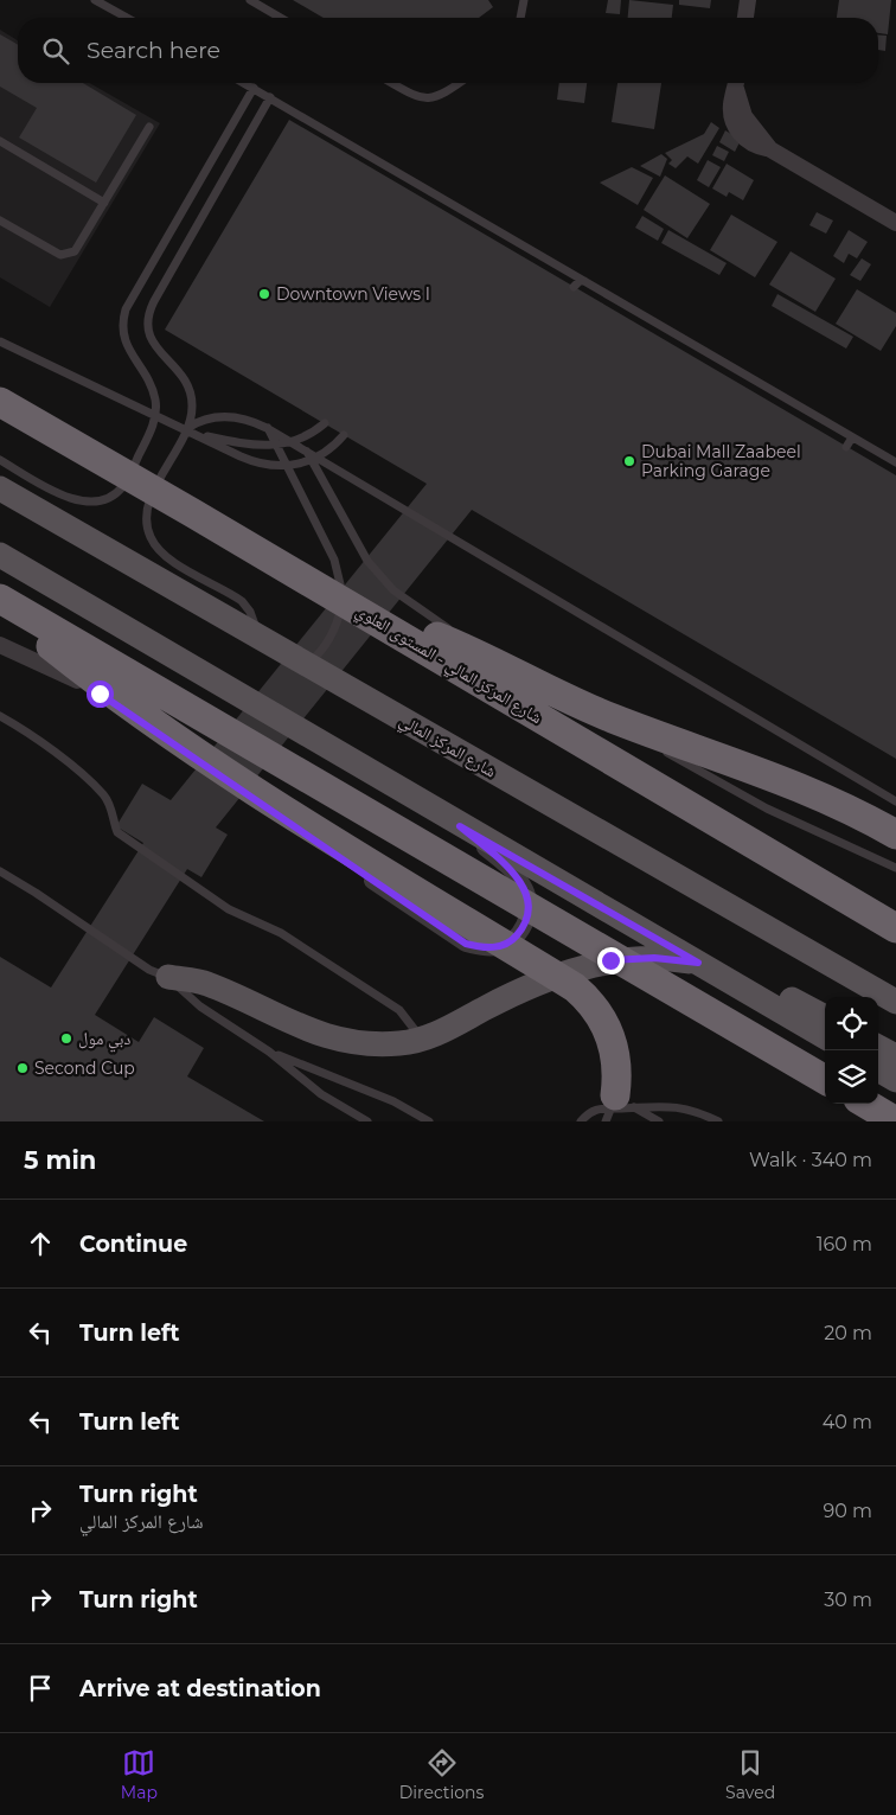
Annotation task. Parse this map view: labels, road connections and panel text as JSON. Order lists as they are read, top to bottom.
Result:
{
  "streets": {
    "highway": ["شارع المركز المالي - المستوى العلوي"],
    "main road": ["شارع المركز المالي"]
  },
  "places": [
    "Downtown Views I",
    "Dubai Mall Zaabeel Parking Garage",
    "دبي مول",
    "Second Cup"
  ],
  "page": {
    "search": "Search here",
    "heading": ["5 min", "Walk · 340 m"],
    "list": [
      ["Continue", "160 m"],
      ["Turn left", "20 m"],
      ["Turn left", "40 m"],
      ["Turn right", "شارع المركز المالي", "90 m"],
      ["Turn right", "30 m"],
      "Arrive at destination"
    ],
    "nav": ["Map", "Directions", "Saved"]
  }
}
